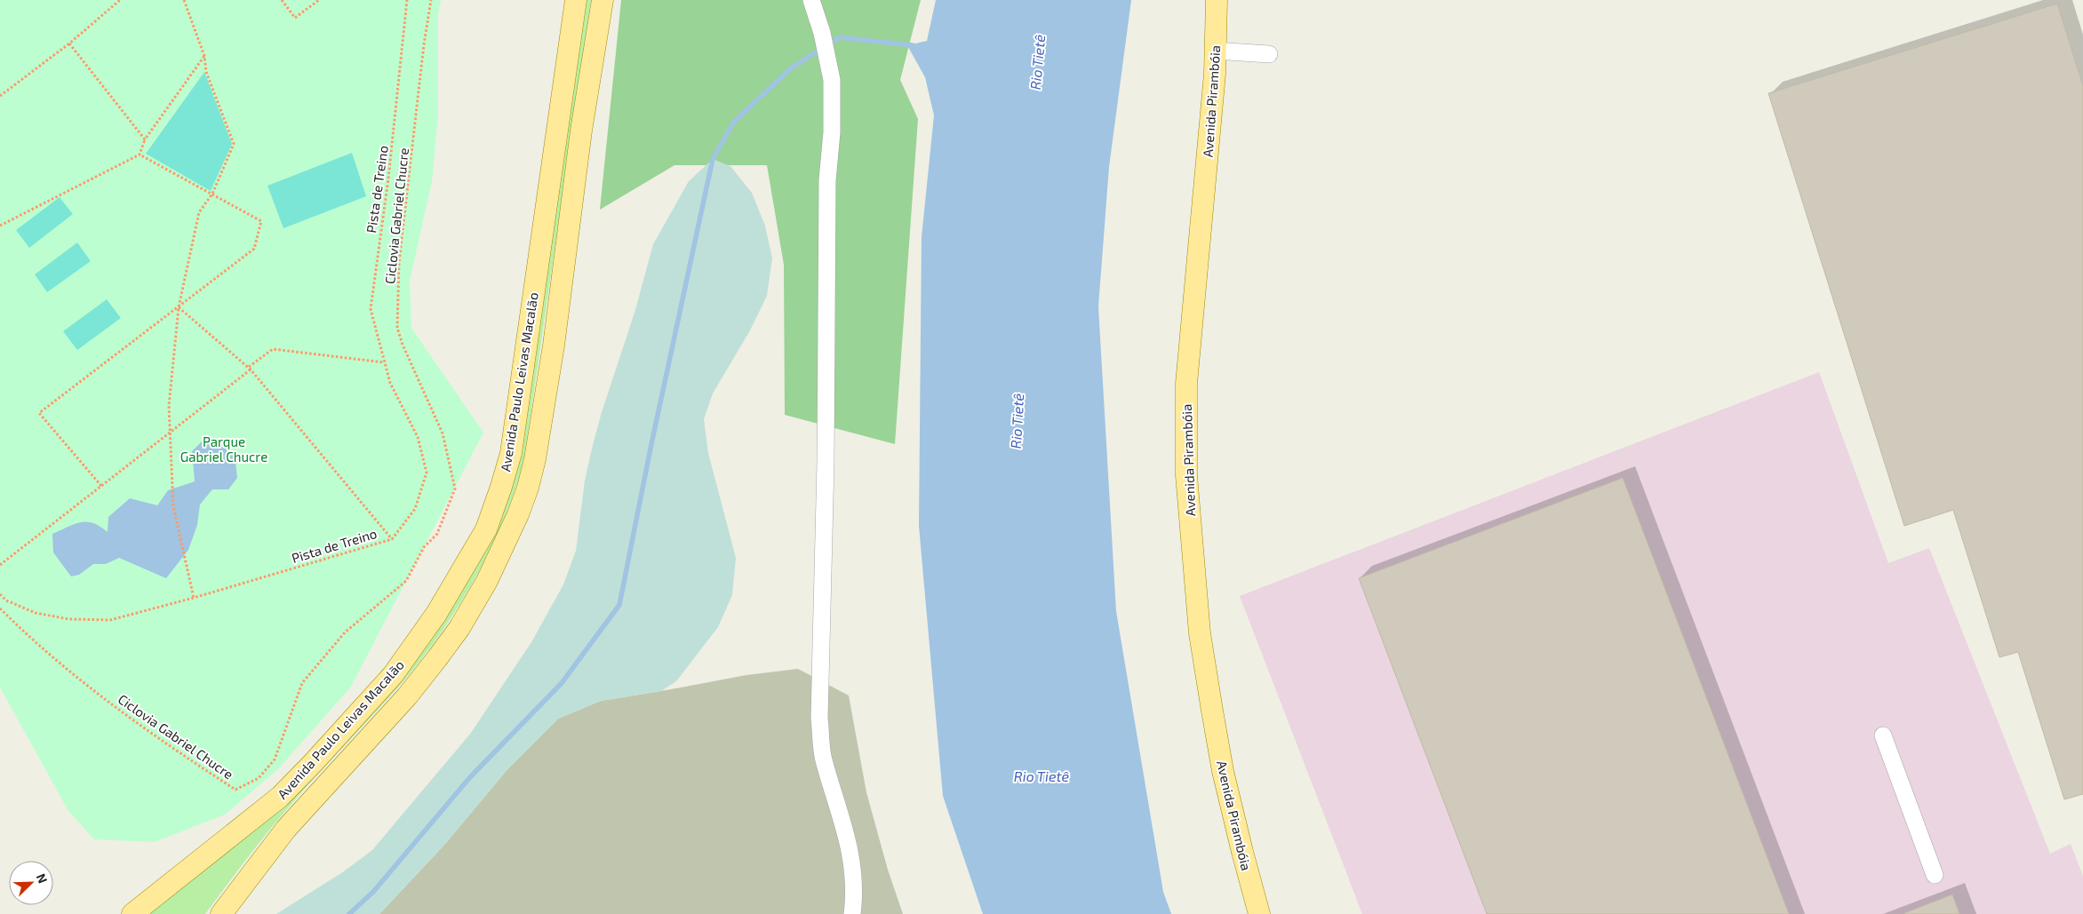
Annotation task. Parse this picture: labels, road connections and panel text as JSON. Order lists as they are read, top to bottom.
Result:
{
  "streets": {
    "main road": ["Avenida Pirambóia", "Avenida Paulo Leivas Macalão"],
    "path": ["Pista de Treino", "Ciclovia Gabriel Chucre"]
  },
  "water": ["Rio Tietê"],
  "parks": ["Parque Gabriel Chucre"],
  "north": "top right"
}
